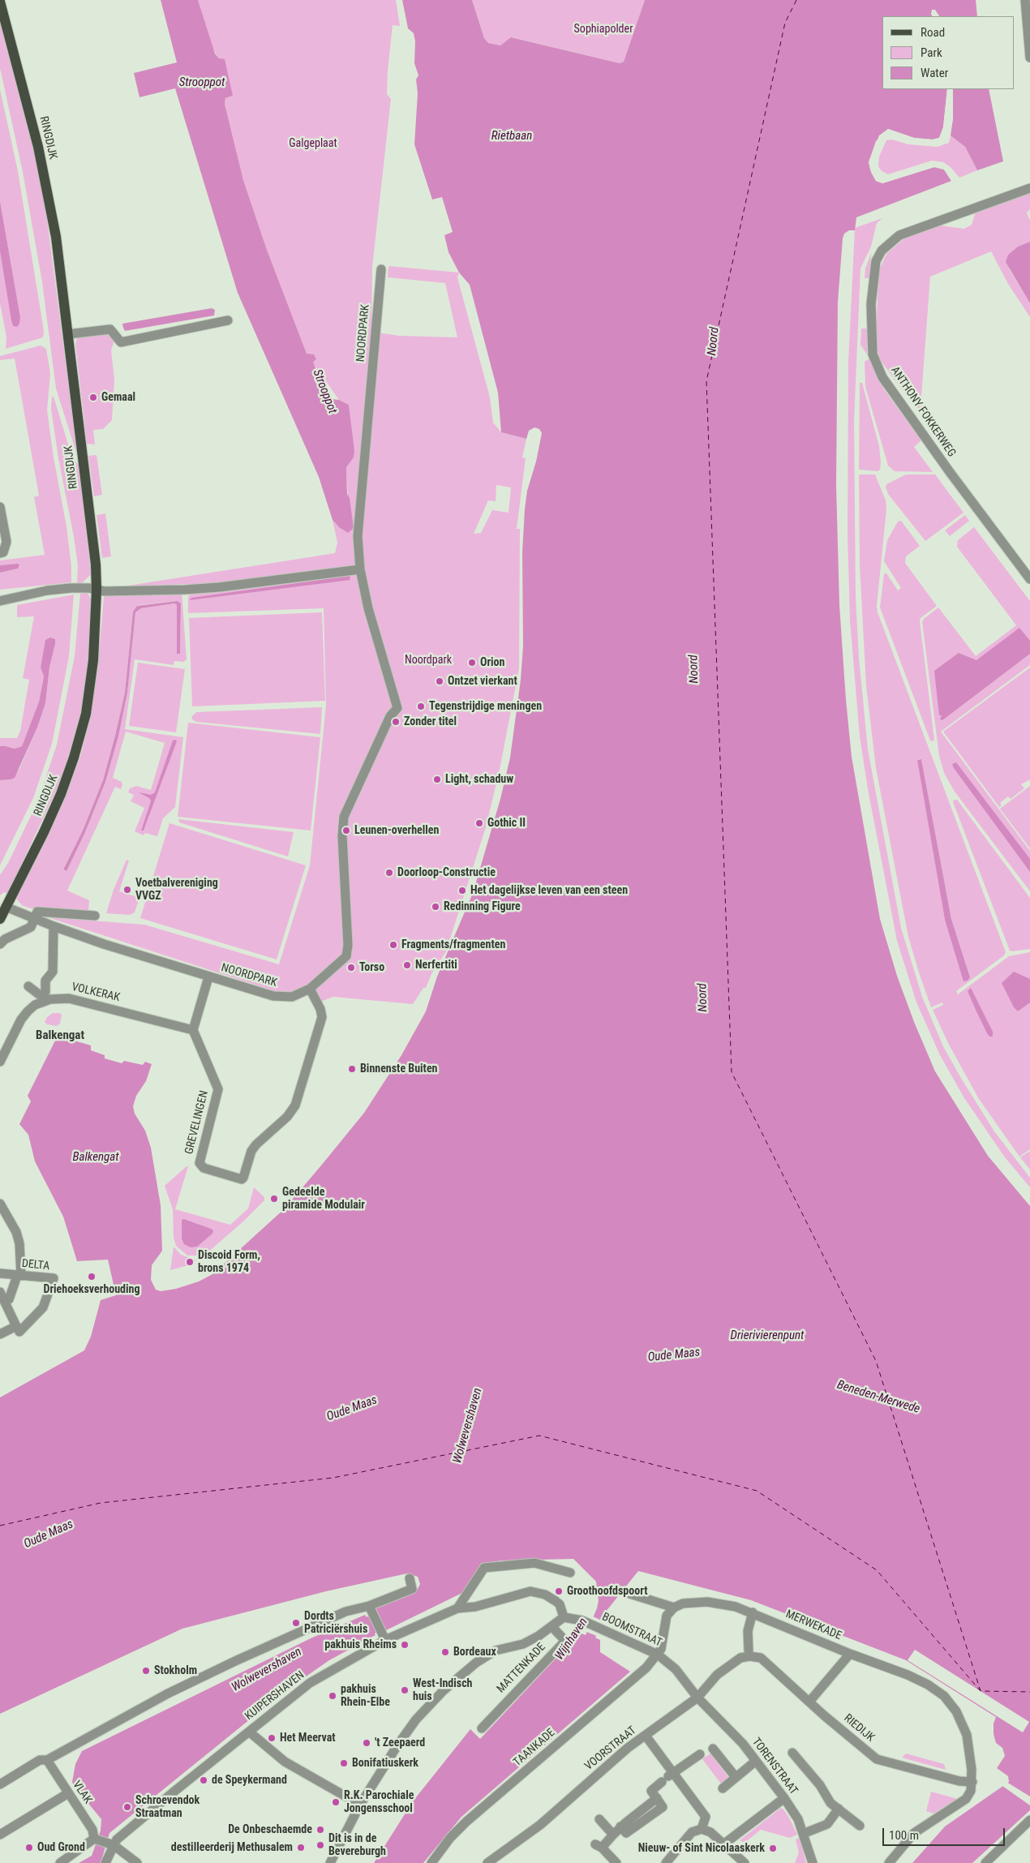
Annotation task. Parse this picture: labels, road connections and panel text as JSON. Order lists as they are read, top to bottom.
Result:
{
  "streets": {
    "main road": ["RINGDIJK"],
    "street": [
      "NOORDPARK",
      "ANTHONY FOKKERWEG",
      "VOLKERAK",
      "GREVELINGEN",
      "DELTA",
      "MERWEKADE",
      "BOOMSTRAAT",
      "MATTENKADE",
      "KUIPERSHAVEN",
      "RIEDIJK",
      "TAANKADE",
      "VOORSTRAAT",
      "TORENSTRAAT",
      "VLAK"
    ]
  },
  "crossings": [
    ["RINGDIJK", "NOORDPARK"],
    ["NOORDPARK", "GREVELINGEN"],
    ["VOLKERAK", "GREVELINGEN"],
    ["MERWEKADE", "RIEDIJK"],
    ["BOOMSTRAAT", "KUIPERSHAVEN"],
    ["BOOMSTRAAT", "TAANKADE"],
    ["BOOMSTRAAT", "VOORSTRAAT"],
    ["BOOMSTRAAT", "TORENSTRAAT"],
    ["RIEDIJK", "VOORSTRAAT"],
    ["VOORSTRAAT", "TORENSTRAAT"]
  ],
  "districts": ["Balkengat"],
  "water": [
    "Strooppot",
    "Rietbaan",
    "Noord",
    "Balkengat",
    "Drierivierenpunt",
    "Oude Maas",
    "Beneden-Merwede",
    "Wolwevershaven",
    "Wijnhaven"
  ],
  "parks": ["Sophiapolder", "Galgeplaat", "Noordpark"],
  "places": [
    "Gemaal",
    "Orion",
    "Ontzet vierkant",
    "Tegenstrijdige meningen",
    "Zonder titel",
    "Light, schaduw",
    "Gothic II",
    "Leunen-overhellen",
    "Doorloop-Constructie",
    "Voetbalvereniging VVGZ",
    "Het dagelijkse leven van een steen",
    "Redinning Figure",
    "Fragments/fragmenten",
    "Nerfertiti",
    "Torso",
    "Binnenste Buiten",
    "Gedeelde piramide Modulair",
    "Discoid Form, brons 1974",
    "Driehoeksverhouding",
    "Groothoofdspoort",
    "Dordts Patriciërshuis",
    "pakhuis Rheims",
    "Bordeaux",
    "Stokholm",
    "West-Indisch huis",
    "pakhuis Rhein-Elbe",
    "Het Meervat",
    "'t Zeepaerd",
    "Bonifatiuskerk",
    "de Speykermand",
    "R.K. Parochiale Jongensschool",
    "Schroevendok Straatman",
    "De Onbeschaemde",
    "Dit is in de Bevereburgh",
    "Oud Grond",
    "destilleerderij Methusalem",
    "Nieuw- of Sint Nicolaaskerk"
  ],
  "legend": ["Road", "Park", "Water"],
  "scale_bar": "100 m"
}
